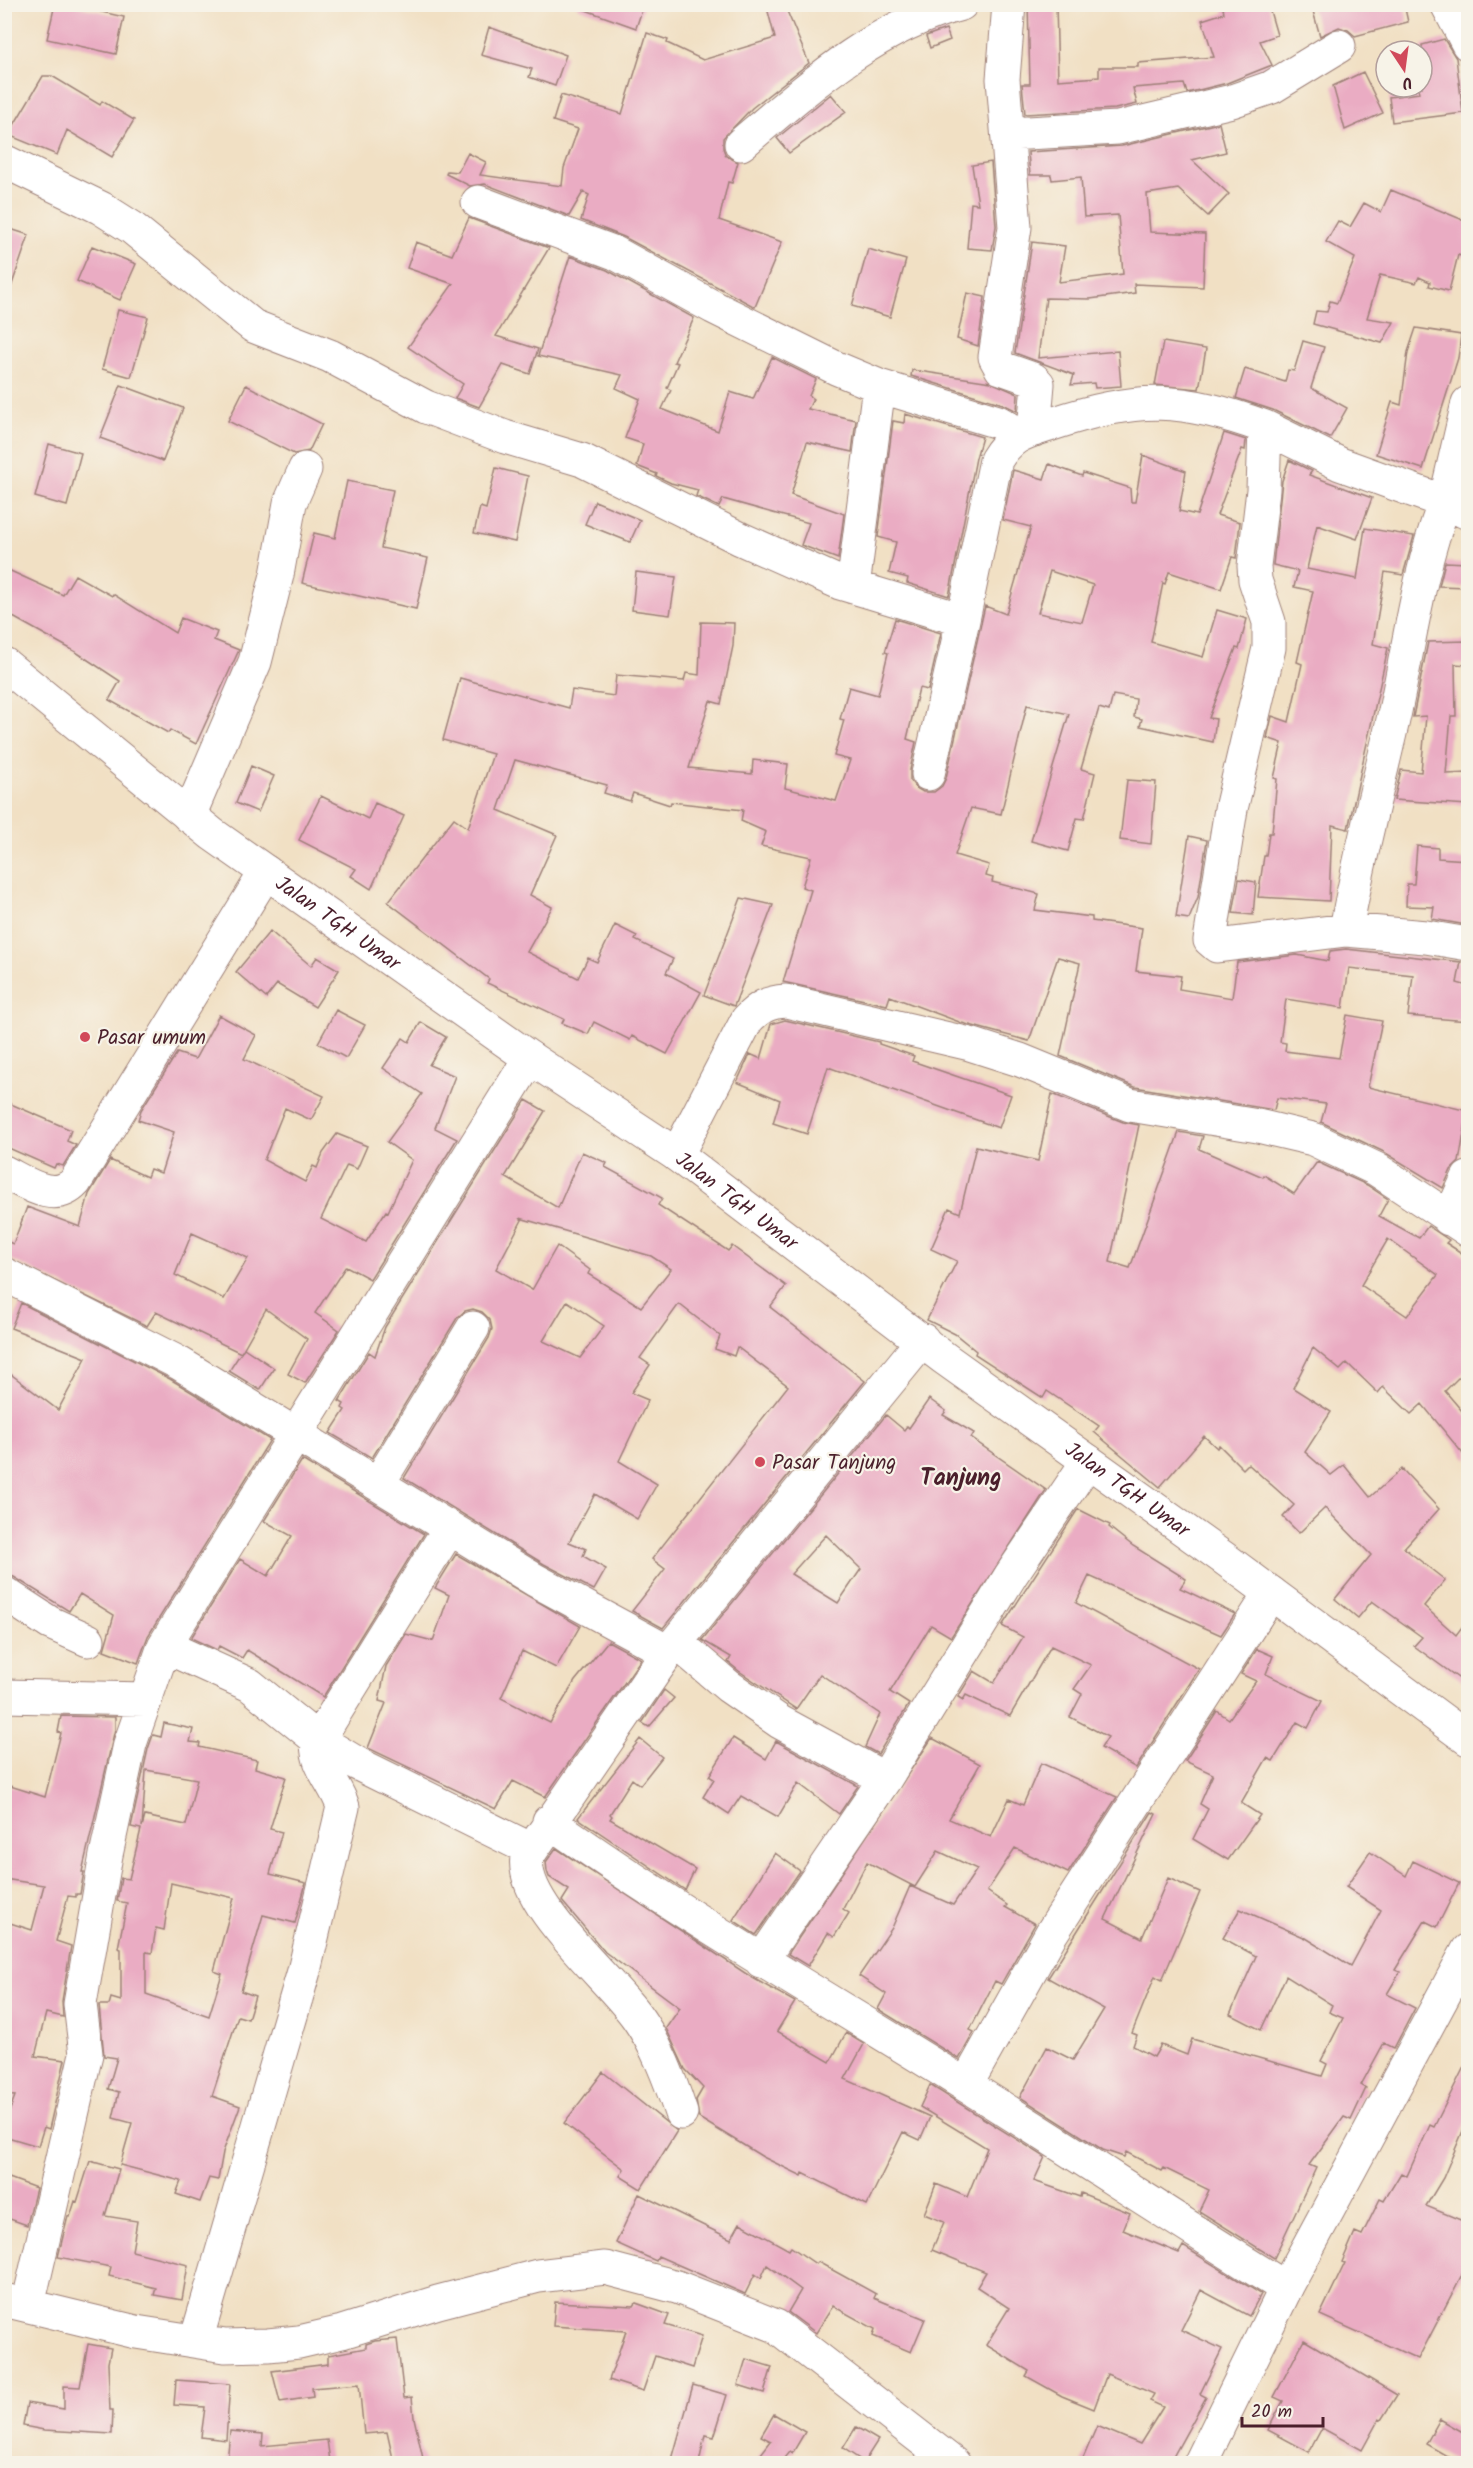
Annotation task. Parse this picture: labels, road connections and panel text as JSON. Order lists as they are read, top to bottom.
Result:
{
  "streets": {
    "street": ["Jalan TGH Umar"]
  },
  "districts": ["Tanjung"],
  "places": ["Pasar umum", "Pasar Tanjung"],
  "scale_bar": "20 m",
  "north": "bottom"
}
